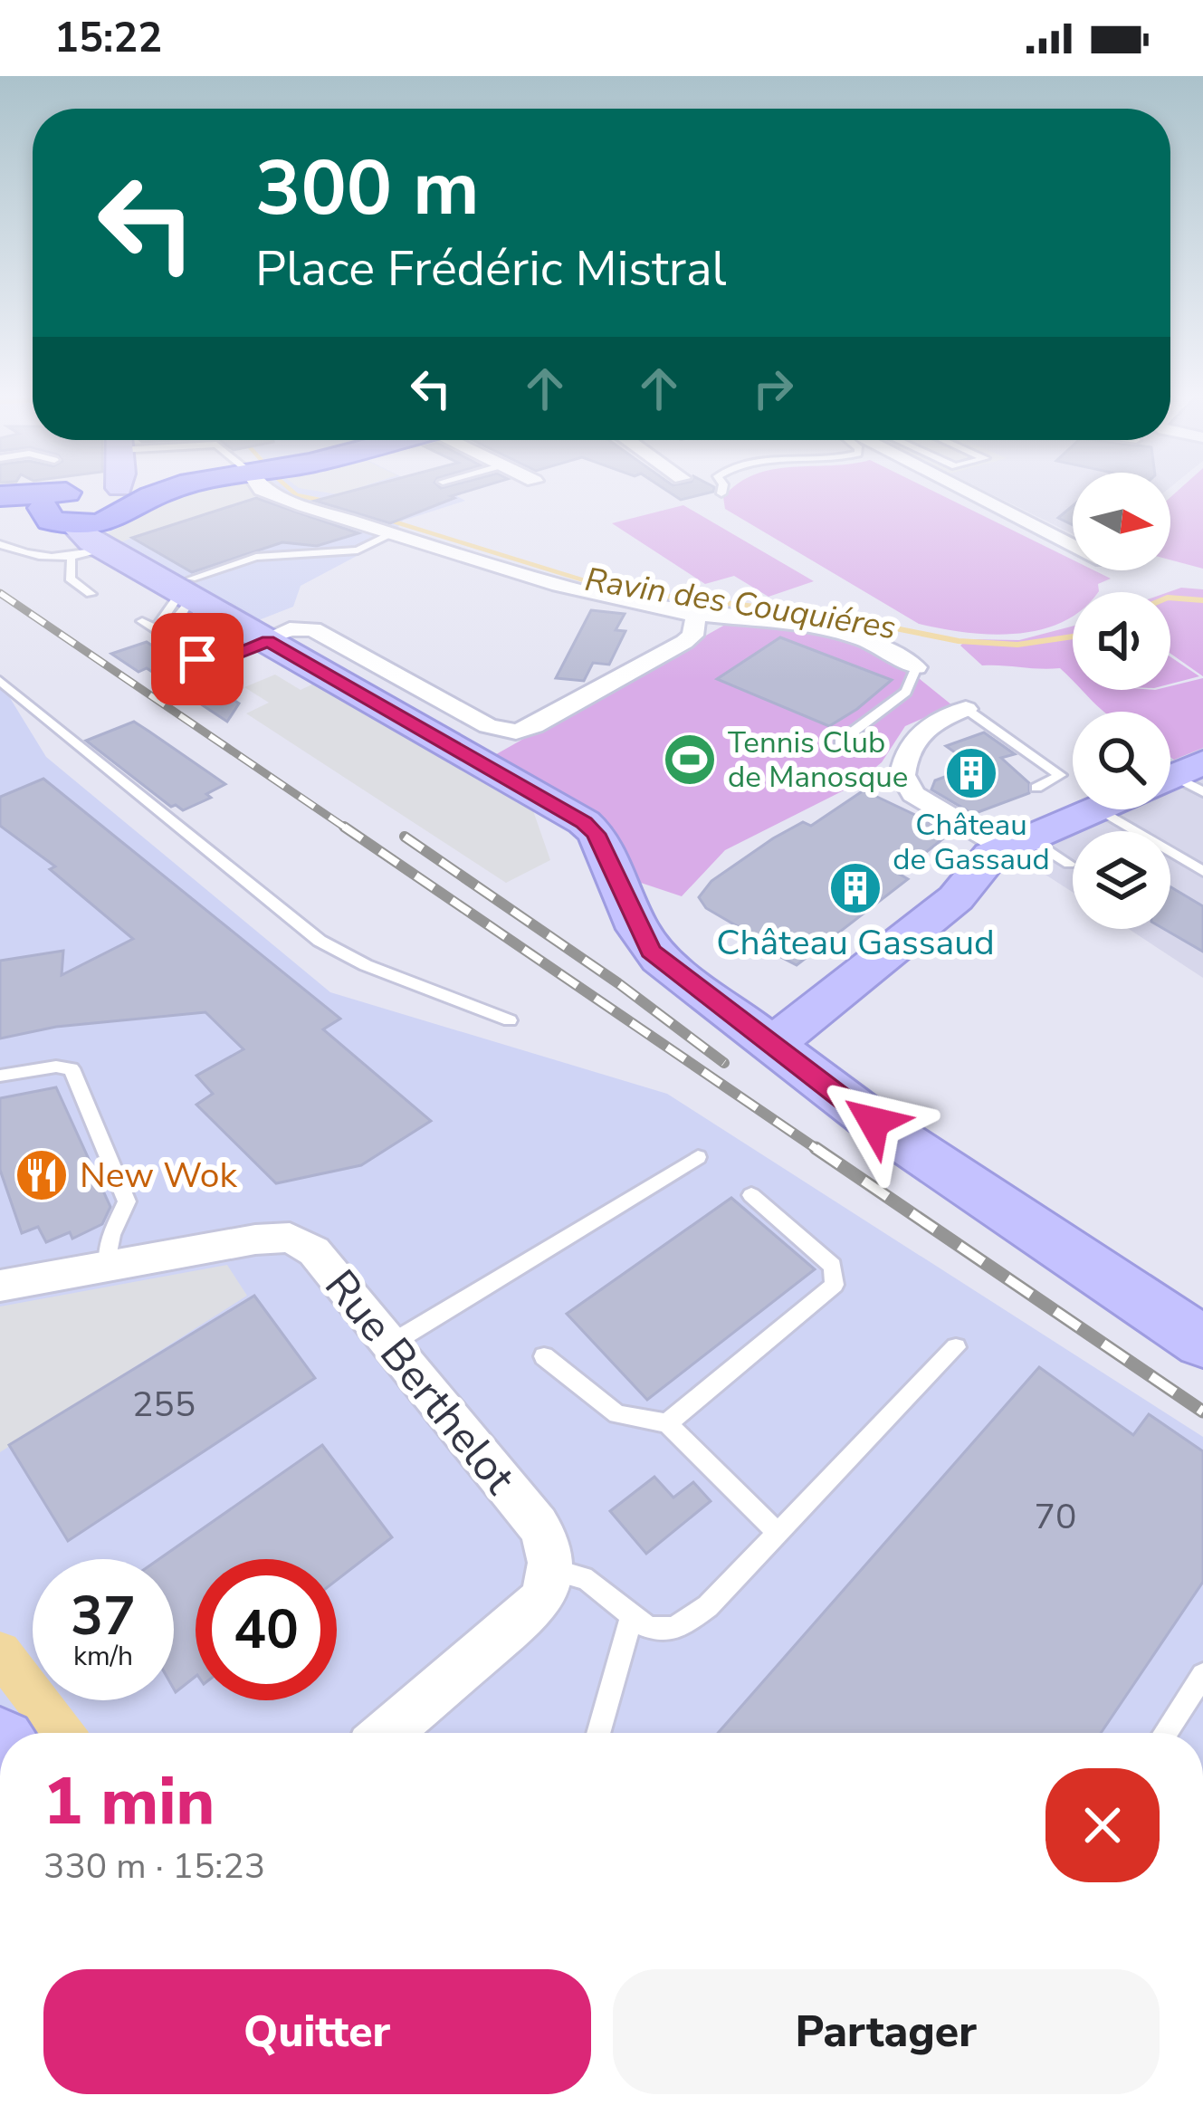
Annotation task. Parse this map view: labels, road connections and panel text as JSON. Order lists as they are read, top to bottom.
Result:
{
  "streets": {
    "street": ["Rue Berthelot"]
  },
  "water": ["Ravin des Couquiéres"],
  "places": {
    "sports": ["Tennis Club de Manosque"],
    "building": ["Château de Gassaud", "Château Gassaud"],
    "restaurant": ["New Wok"]
  },
  "house_numbers": ["255", "70"],
  "north": "right",
  "page": {
    "status": "15:22",
    "turn": ["300 m", "Place Frédéric Mistral"],
    "speed": "37 km/h",
    "limit": "40",
    "heading": ["1 min", "330 m · 15:23"],
    "buttons": ["Quitter", "Partager"]
  }
}
